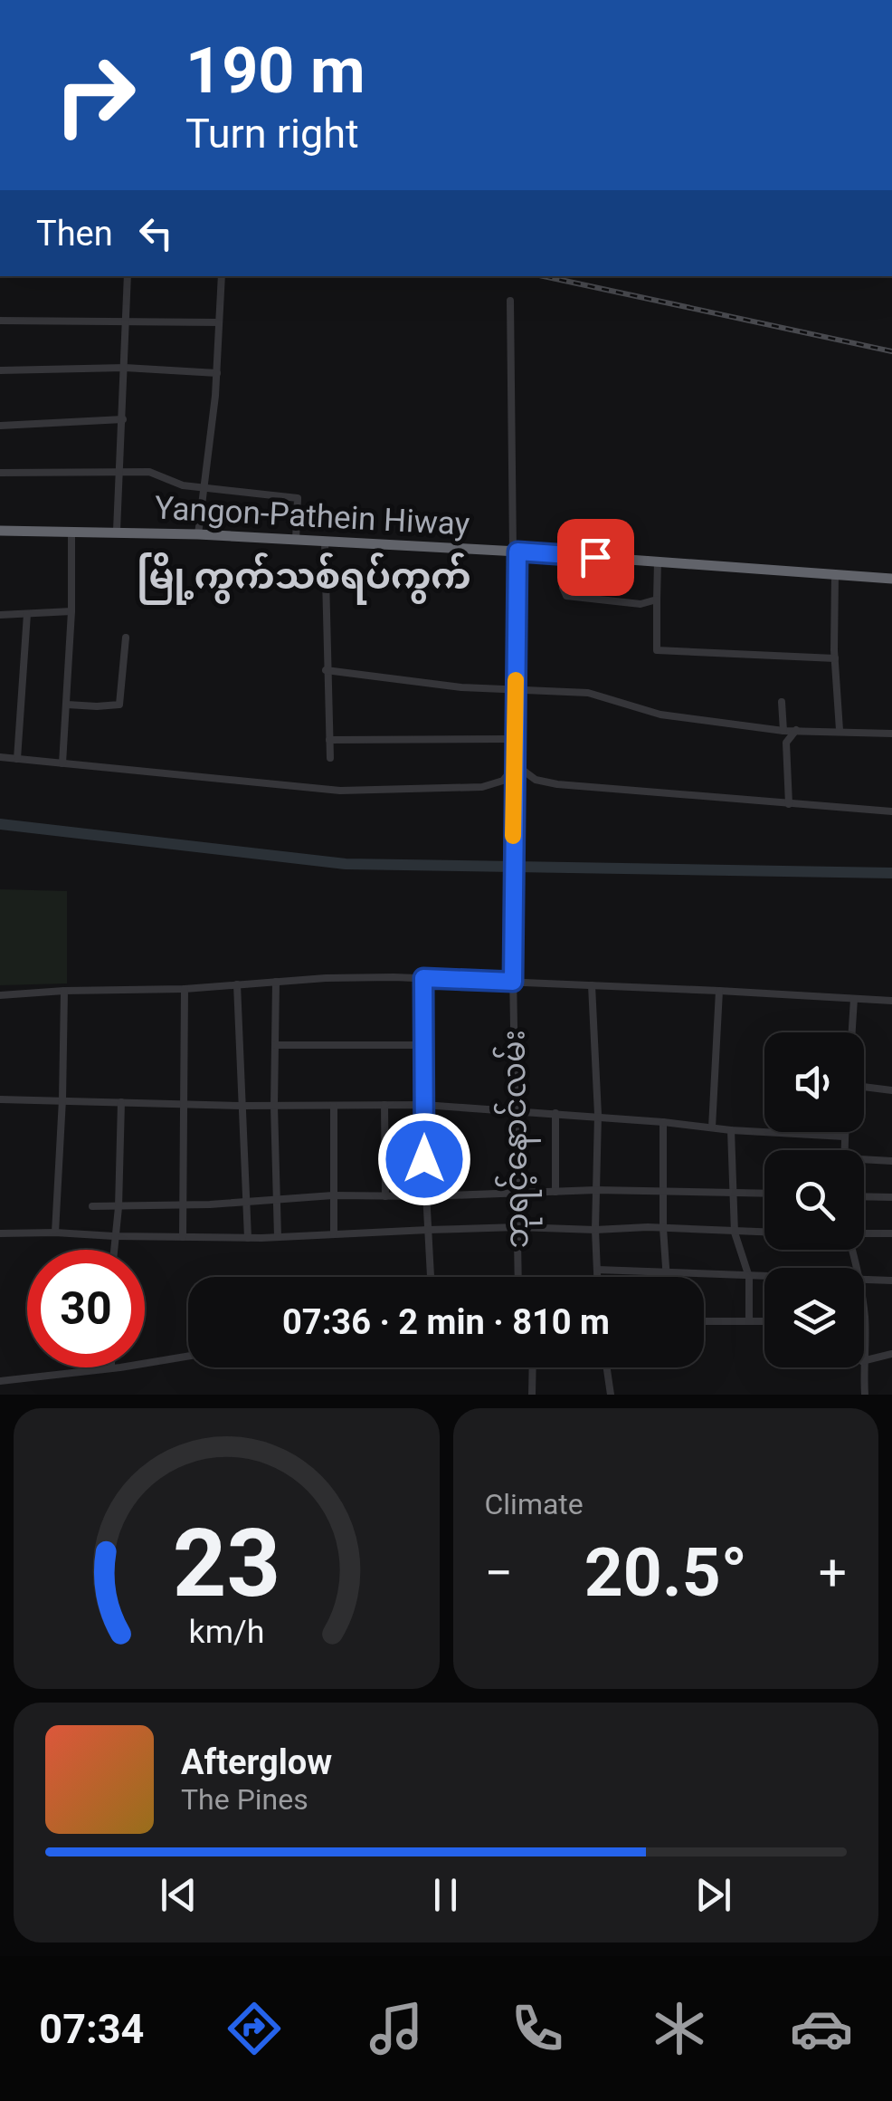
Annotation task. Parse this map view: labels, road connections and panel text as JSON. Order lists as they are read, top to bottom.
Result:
{
  "streets": {
    "highway": ["Yangon-Pathein Hiway"],
    "street": ["ဘုရင့်နောင်လမ်း"]
  },
  "crossings": [
    ["Yangon-Pathein Hiway", "ဘုရင့်နောင်လမ်း"]
  ],
  "districts": ["မြို့ကွက်သစ်ရပ်ကွက်"],
  "page": {
    "turn": ["190 m", "Turn right"],
    "then": "Then",
    "limit": "30",
    "trip": "07:36 · 2 min · 810 m",
    "tile": "Climate",
    "heat": ["−", "20.5°", "+"],
    "song": ["Afterglow", "The Pines"],
    "tabs": "07:34",
    "gauge": ["23", "km/h"]
  }
}
